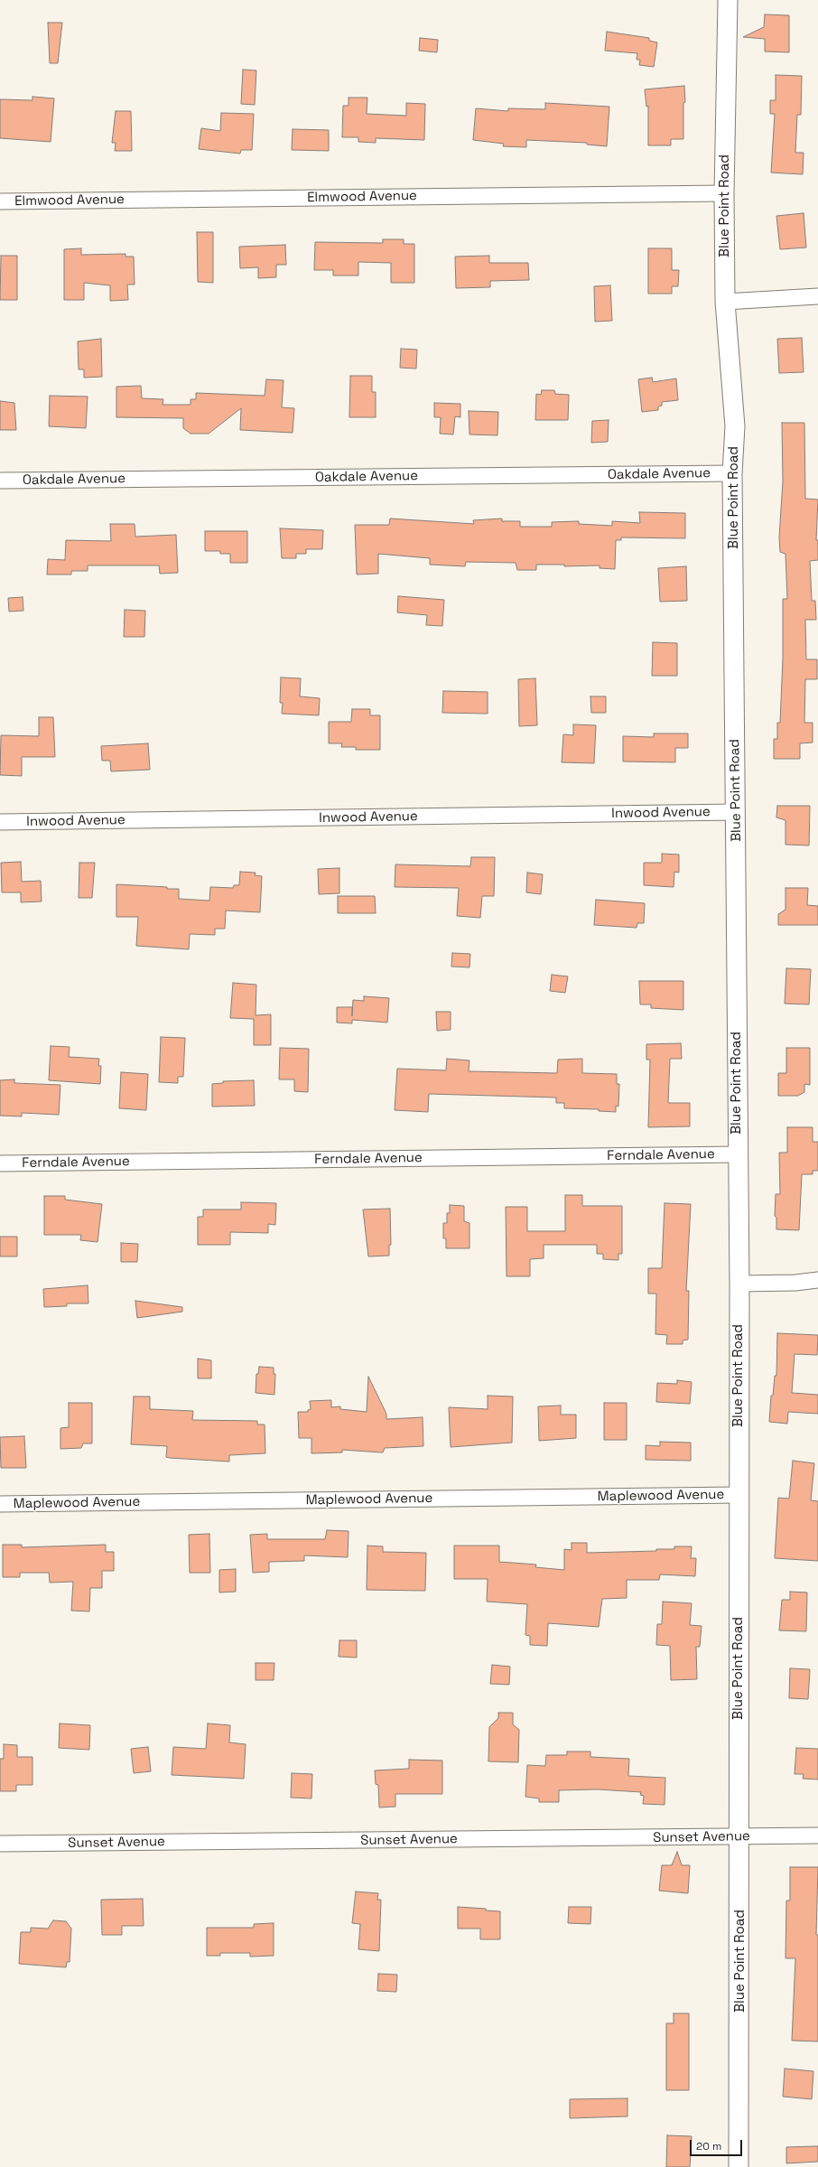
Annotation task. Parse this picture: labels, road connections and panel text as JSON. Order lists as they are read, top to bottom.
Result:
{
  "streets": {
    "street": [
      "Elmwood Avenue",
      "Blue Point Road",
      "Oakdale Avenue",
      "Inwood Avenue",
      "Ferndale Avenue",
      "Maplewood Avenue",
      "Sunset Avenue"
    ]
  },
  "crossings": [
    ["Elmwood Avenue", "Blue Point Road"],
    ["Blue Point Road", "Oakdale Avenue"],
    ["Blue Point Road", "Inwood Avenue"],
    ["Blue Point Road", "Ferndale Avenue"],
    ["Blue Point Road", "Maplewood Avenue"],
    ["Blue Point Road", "Sunset Avenue"]
  ],
  "scale_bar": "20 m"
}
